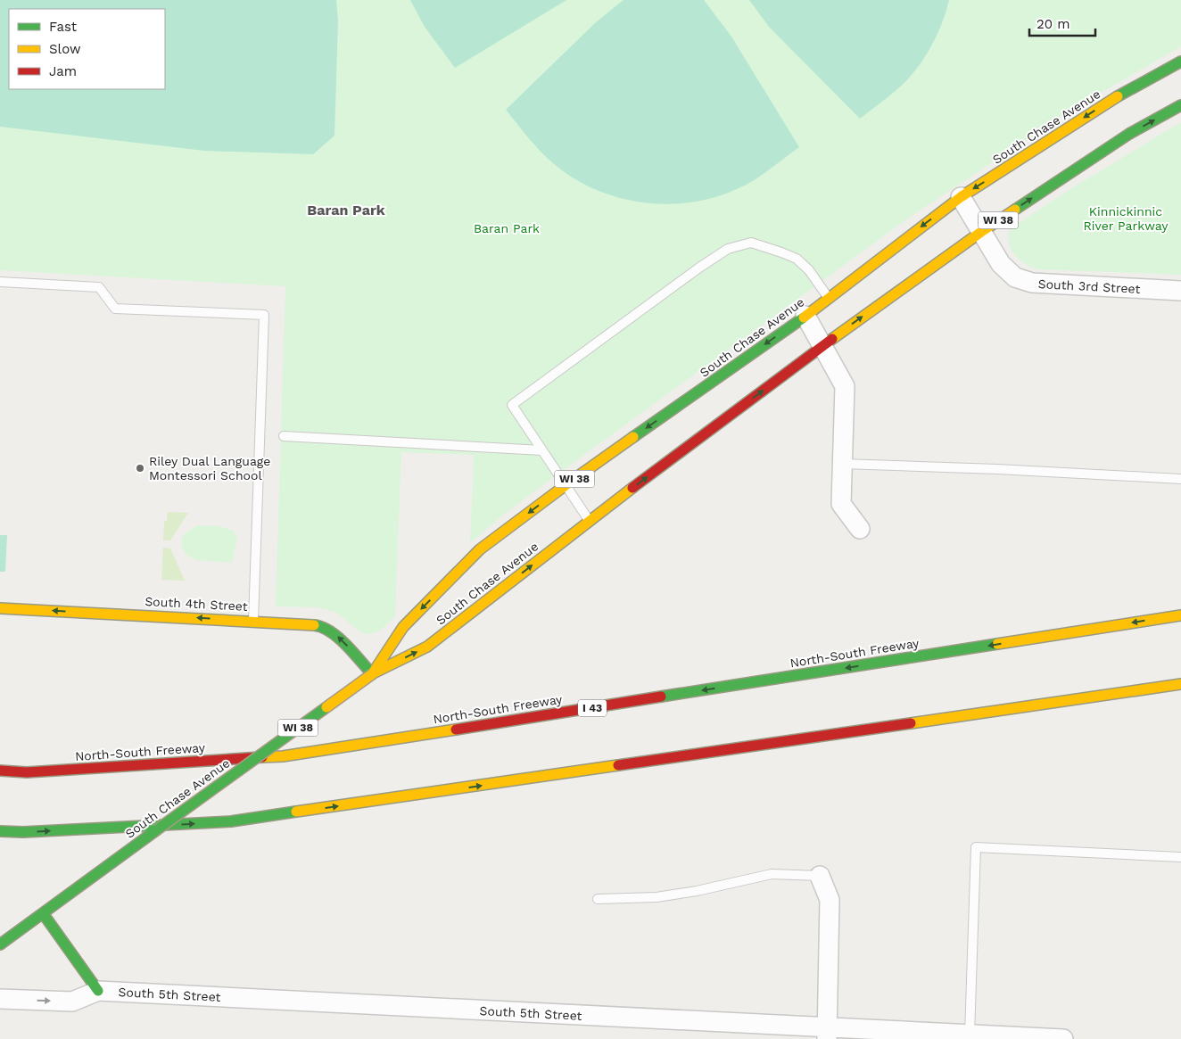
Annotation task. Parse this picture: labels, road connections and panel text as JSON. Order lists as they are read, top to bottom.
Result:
{
  "streets": {
    "main road": [
      "South Chase Avenue",
      "WI 38",
      "South 4th Street",
      "North-South Freeway",
      "I 43"
    ],
    "street": ["South 3rd Street", "South 5th Street"]
  },
  "crossings": [
    ["South Chase Avenue", "South 3rd Street"],
    ["South Chase Avenue", "South 4th Street"]
  ],
  "one_way": ["South 4th Street"],
  "districts": ["Baran Park"],
  "parks": ["Kinnickinnic River Parkway", "Baran Park"],
  "places": ["Riley Dual Language Montessori School"],
  "legend": ["Fast", "Slow", "Jam"],
  "scale_bar": "20 m"
}
